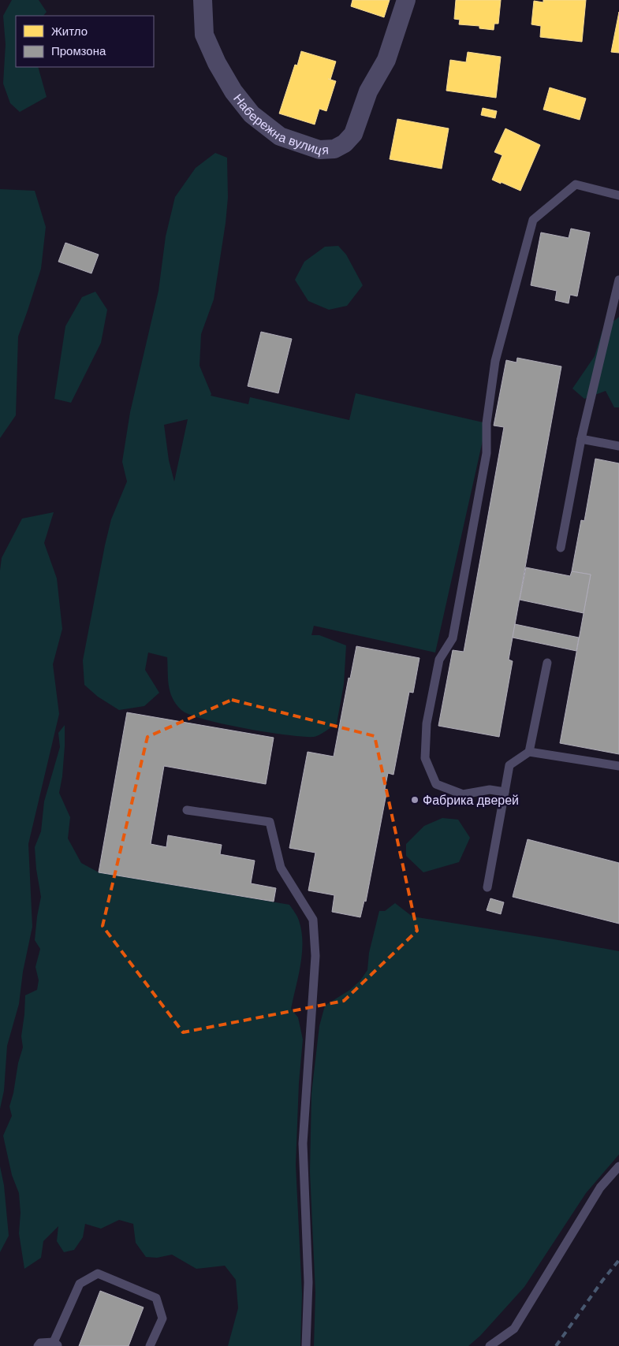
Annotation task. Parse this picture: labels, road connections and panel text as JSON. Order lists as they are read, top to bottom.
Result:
{
  "streets": {
    "street": ["Набережна вулиця"]
  },
  "places": ["Фабрика дверей"],
  "legend": ["Житло", "Промзона"]
}
